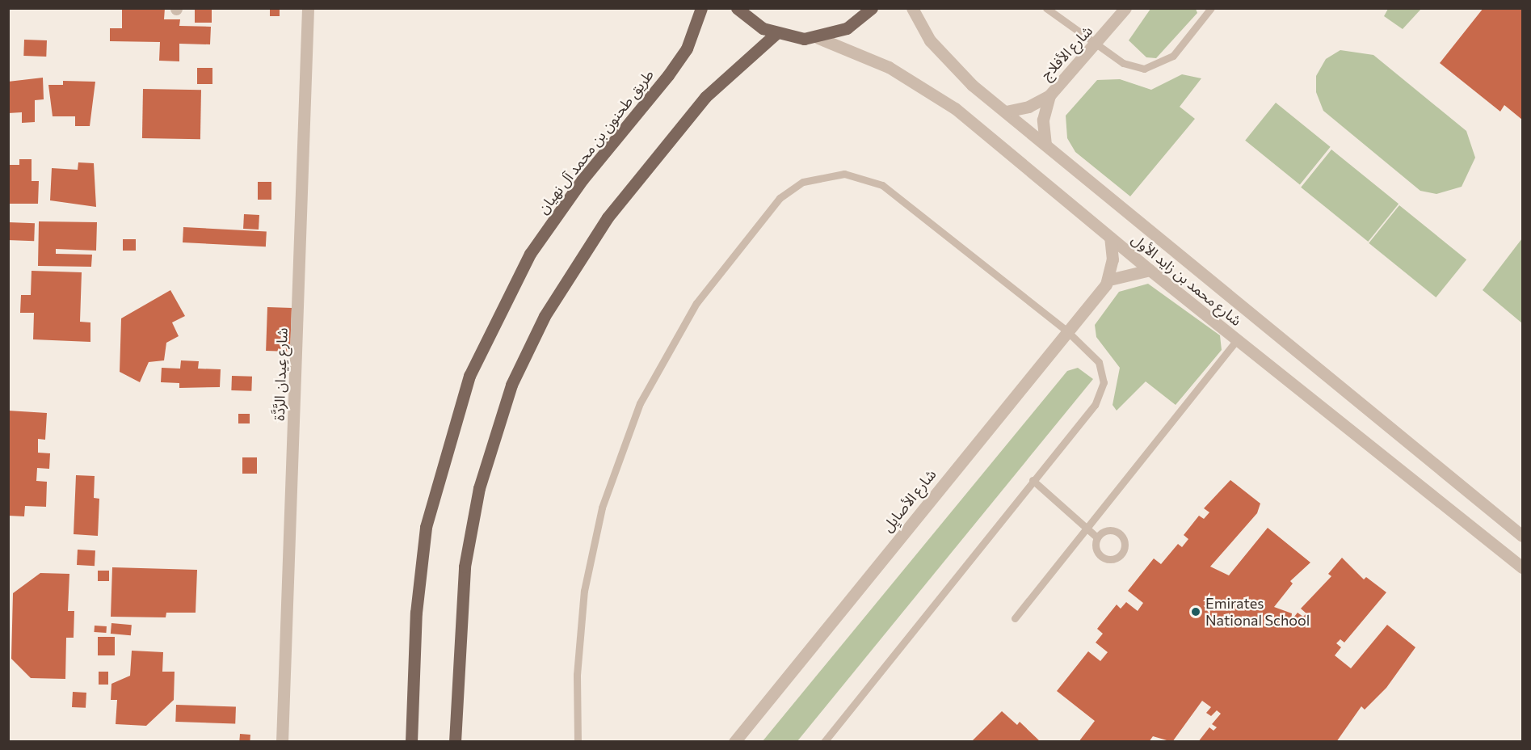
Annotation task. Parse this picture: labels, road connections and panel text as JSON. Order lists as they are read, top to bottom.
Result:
{
  "streets": {
    "main road": ["طريق طحنون بن محمد آل نهيان"],
    "street": [
      "شارع الأفلاج",
      "شارع محمد بن زايد الأول",
      "شارع عِيدان الرَّدَّة",
      "شارع الأصايِل"
    ]
  },
  "crossings": [
    ["شارع الأفلاج", "شارع محمد بن زايد الأول"]
  ],
  "places": ["Emirates National School"]
}
